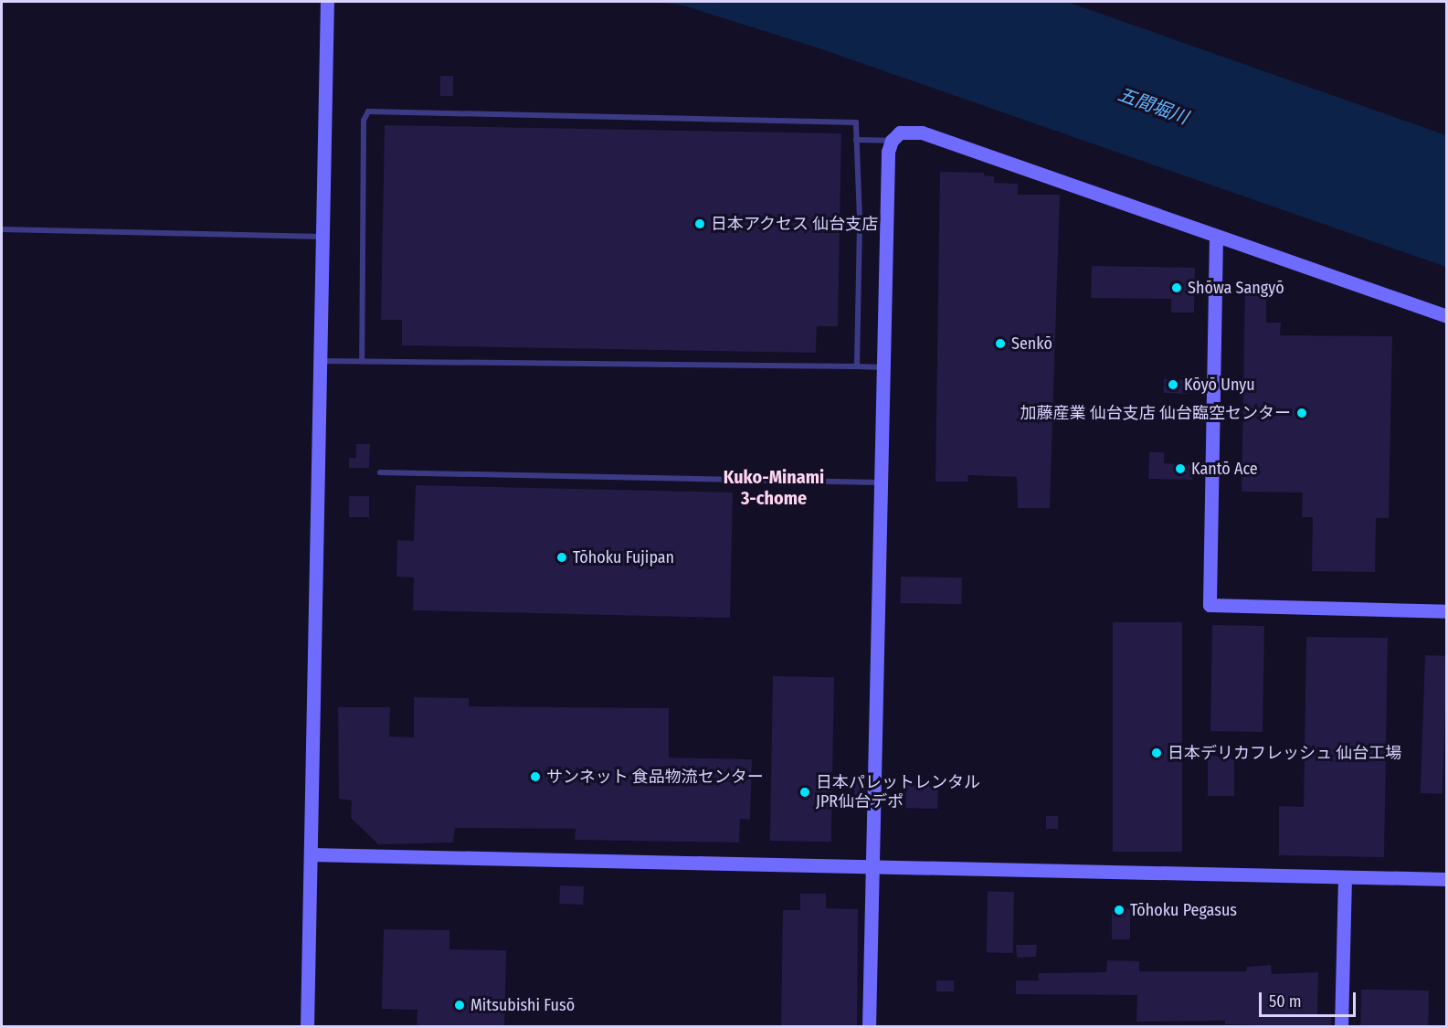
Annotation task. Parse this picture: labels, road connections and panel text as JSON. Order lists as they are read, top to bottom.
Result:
{
  "districts": ["Kuko-Minami 3-chome"],
  "water": ["五間堀川"],
  "places": [
    "日本アクセス 仙台支店",
    "Shōwa Sangyō",
    "Senkō",
    "Kōyō Unyu",
    "加藤産業 仙台支店 仙台臨空センター",
    "Kantō Ace",
    "Tōhoku Fujipan",
    "日本デリカフレッシュ 仙台工場",
    "サンネット 食品物流センター",
    "日本パレットレンタル JPR仙台デポ",
    "Tōhoku Pegasus",
    "Mitsubishi Fusō"
  ],
  "scale_bar": "50 m"
}
